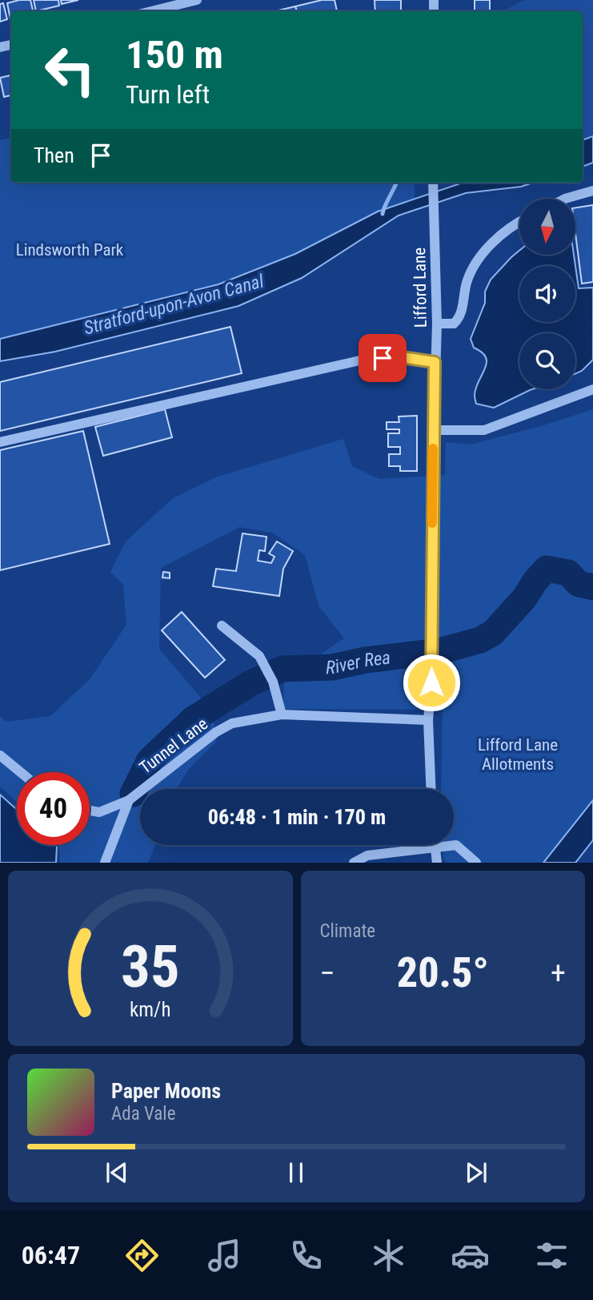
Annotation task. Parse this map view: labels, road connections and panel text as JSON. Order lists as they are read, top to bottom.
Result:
{
  "streets": {
    "street": ["Lifford Lane", "Tunnel Lane"]
  },
  "crossings": [
    ["Lifford Lane", "Tunnel Lane"]
  ],
  "water": ["Stratford-upon-Avon Canal", "River Rea"],
  "parks": ["Lindsworth Park", "Lifford Lane Allotments"],
  "north": "bottom",
  "page": {
    "turn": ["150 m", "Turn left"],
    "then": "Then",
    "limit": "40",
    "trip": "06:48 · 1 min · 170 m",
    "tile": "Climate",
    "heat": ["−", "20.5°", "+"],
    "song": ["Paper Moons", "Ada Vale"],
    "tabs": "06:47",
    "gauge": ["35", "km/h"]
  }
}
